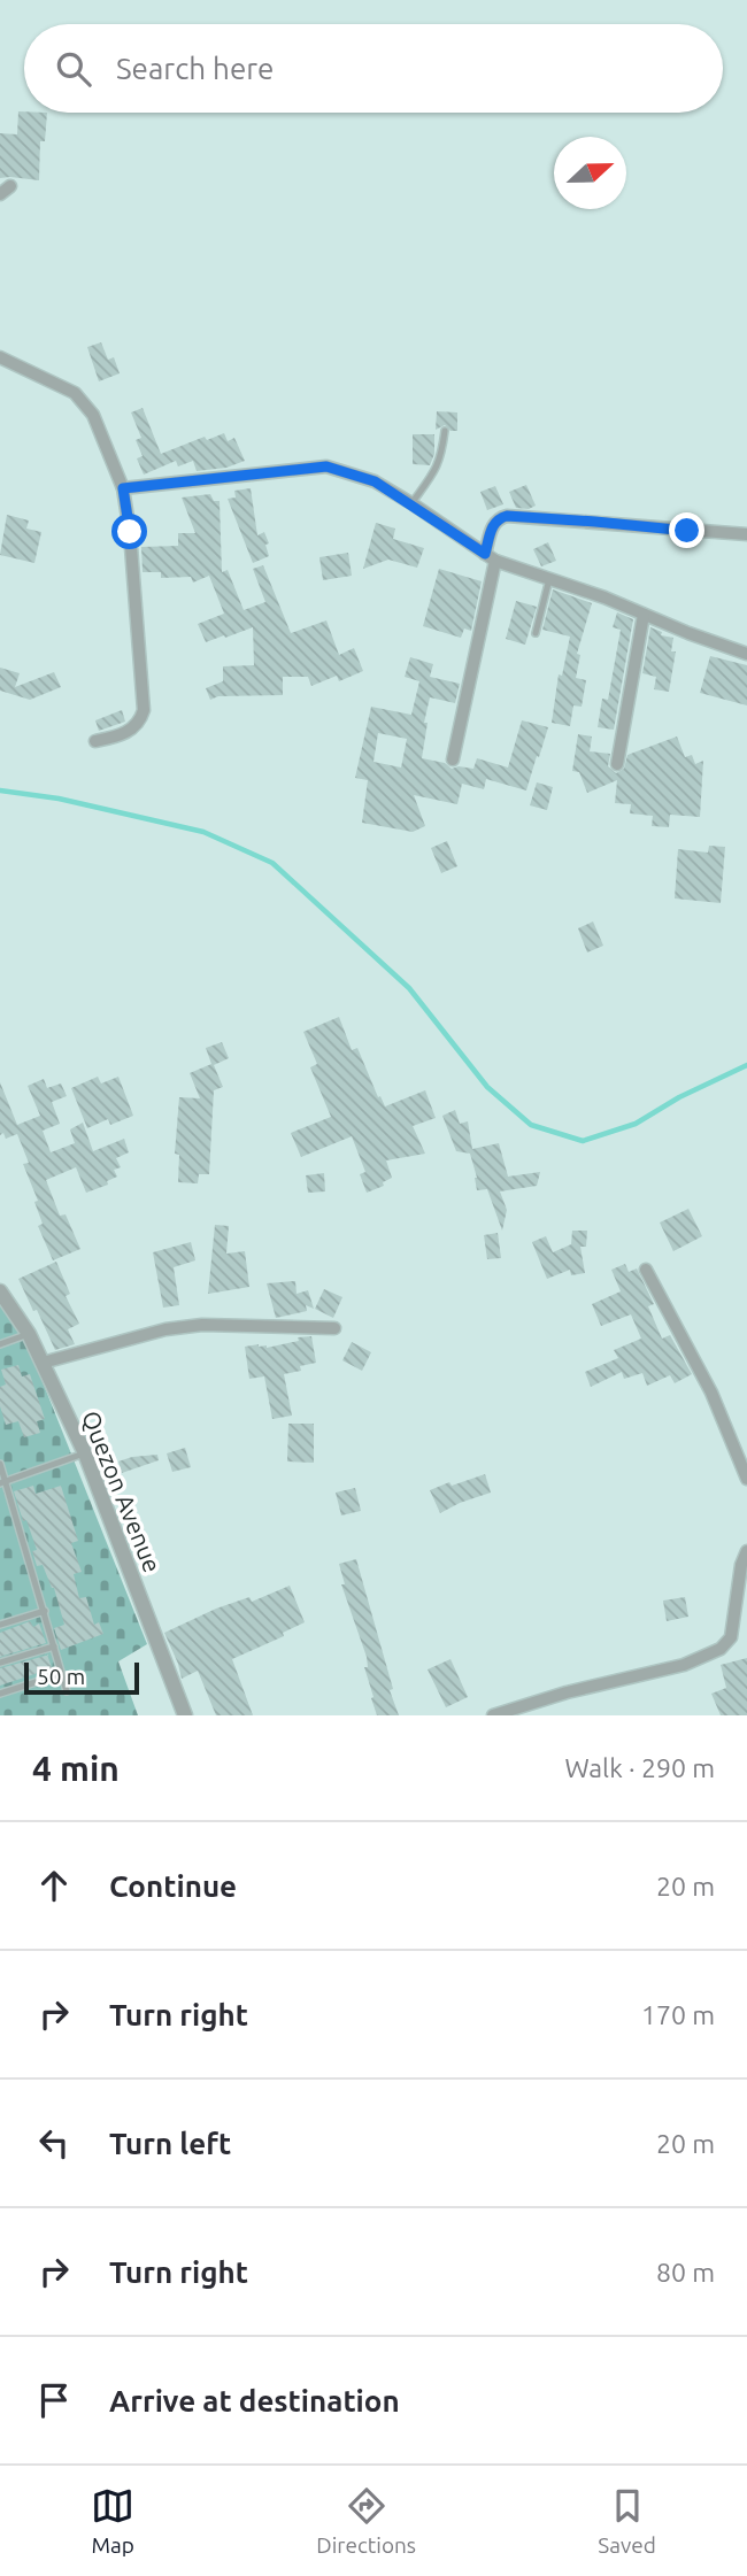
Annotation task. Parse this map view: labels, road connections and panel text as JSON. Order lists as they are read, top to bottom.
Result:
{
  "streets": {
    "street": ["Quezon Avenue"]
  },
  "scale_bar": "50 m",
  "north": "right",
  "page": {
    "search": "Search here",
    "scale": "50 m",
    "heading": ["4 min", "Walk · 290 m"],
    "list": [
      ["Continue", "20 m"],
      ["Turn right", "170 m"],
      ["Turn left", "20 m"],
      ["Turn right", "80 m"],
      "Arrive at destination"
    ],
    "nav": ["Map", "Directions", "Saved"]
  }
}
